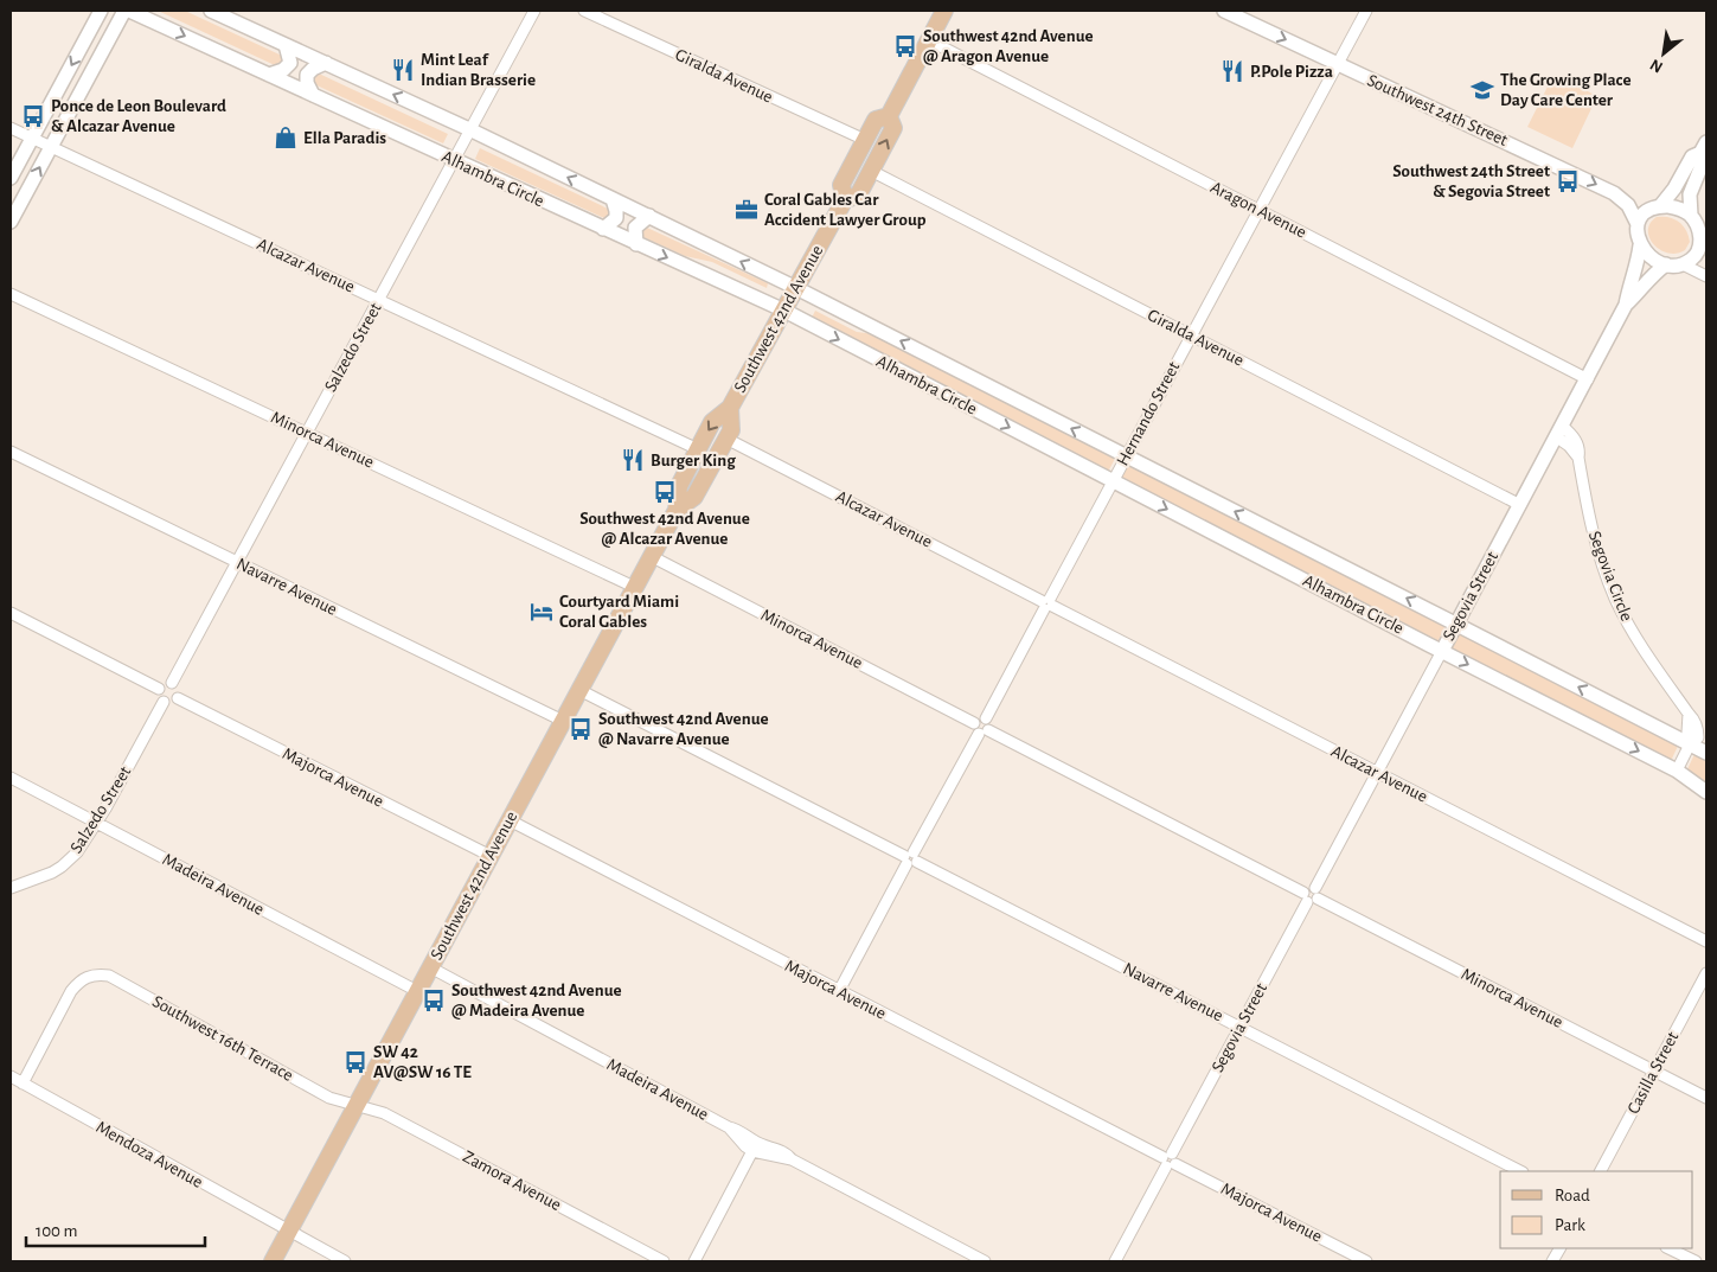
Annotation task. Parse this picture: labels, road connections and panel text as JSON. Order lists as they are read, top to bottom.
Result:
{
  "streets": {
    "main road": ["Southwest 42nd Avenue"],
    "street": [
      "Giralda Avenue",
      "Southwest 24th Street",
      "Alhambra Circle",
      "Aragon Avenue",
      "Alcazar Avenue",
      "Salzedo Street",
      "Hernando Street",
      "Minorca Avenue",
      "Segovia Circle",
      "Navarre Avenue",
      "Segovia Street",
      "Majorca Avenue",
      "Madeira Avenue",
      "Southwest 16th Terrace",
      "Casilla Street",
      "Mendoza Avenue",
      "Zamora Avenue"
    ]
  },
  "crossings": [
    ["Giralda Avenue", "Southwest 42nd Avenue"],
    ["Giralda Avenue", "Hernando Street"],
    ["Giralda Avenue", "Segovia Street"],
    ["Southwest 24th Street", "Hernando Street"],
    ["Southwest 24th Street", "Segovia Street"],
    ["Alhambra Circle", "Southwest 42nd Avenue"],
    ["Alhambra Circle", "Salzedo Street"],
    ["Alhambra Circle", "Hernando Street"],
    ["Alhambra Circle", "Segovia Circle"],
    ["Alhambra Circle", "Segovia Street"],
    ["Aragon Avenue", "Southwest 42nd Avenue"],
    ["Aragon Avenue", "Hernando Street"],
    ["Aragon Avenue", "Segovia Street"],
    ["Alcazar Avenue", "Southwest 42nd Avenue"],
    ["Alcazar Avenue", "Salzedo Street"],
    ["Alcazar Avenue", "Hernando Street"],
    ["Alcazar Avenue", "Segovia Street"],
    ["Southwest 42nd Avenue", "Minorca Avenue"],
    ["Southwest 42nd Avenue", "Navarre Avenue"],
    ["Southwest 42nd Avenue", "Majorca Avenue"],
    ["Southwest 42nd Avenue", "Madeira Avenue"],
    ["Southwest 42nd Avenue", "Southwest 16th Terrace"],
    ["Southwest 42nd Avenue", "Mendoza Avenue"],
    ["Southwest 42nd Avenue", "Zamora Avenue"],
    ["Salzedo Street", "Minorca Avenue"],
    ["Salzedo Street", "Navarre Avenue"],
    ["Salzedo Street", "Majorca Avenue"],
    ["Salzedo Street", "Madeira Avenue"],
    ["Hernando Street", "Minorca Avenue"],
    ["Minorca Avenue", "Segovia Street"],
    ["Minorca Avenue", "Casilla Street"],
    ["Segovia Circle", "Segovia Street"],
    ["Navarre Avenue", "Segovia Street"],
    ["Segovia Street", "Majorca Avenue"],
    ["Southwest 16th Terrace", "Mendoza Avenue"],
    ["Southwest 16th Terrace", "Zamora Avenue"]
  ],
  "one_way": ["Southwest 24th Street"],
  "places": {
    "bus stop": [
      "Southwest 42nd Avenue @ Aragon Avenue",
      "Ponce de Leon Boulevard & Alcazar Avenue",
      "Southwest 24th Street & Segovia Street",
      "Southwest 42nd Avenue @ Alcazar Avenue",
      "Southwest 42nd Avenue @ Navarre Avenue",
      "Southwest 42nd Avenue @ Madeira Avenue",
      "SW 42 AV@SW 16 TE"
    ],
    "restaurant": ["Mint Leaf Indian Brasserie", "P.Pole Pizza", "Burger King"],
    "school or university": ["The Growing Place Day Care Center"],
    "shop": ["Ella Paradis"],
    "office": ["Coral Gables Car Accident Lawyer Group"],
    "hotel": ["Courtyard Miami Coral Gables"]
  },
  "legend": ["Road", "Park"],
  "scale_bar": "100 m",
  "north": "bottom left"
}
